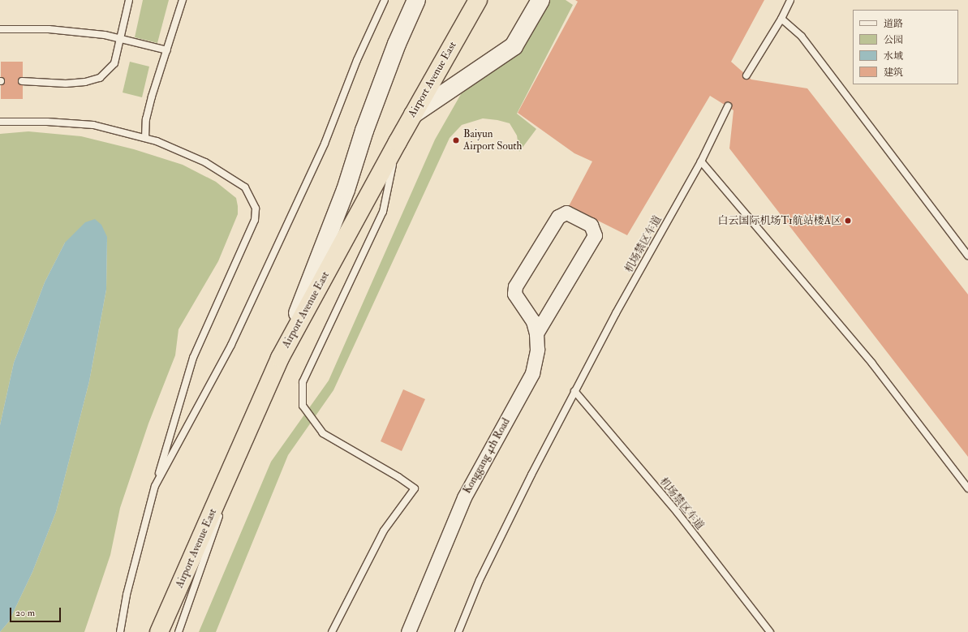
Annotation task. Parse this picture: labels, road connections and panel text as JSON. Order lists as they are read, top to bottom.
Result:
{
  "streets": {
    "highway": ["Airport Avenue East"],
    "street": ["Konggang 4th Road"],
    "lane": ["机场禁区车道"]
  },
  "places": ["Baiyun Airport South", "白云国际机场T1航站楼A区"],
  "legend": [
    "道路",
    "公园",
    "水域",
    "建筑"
  ],
  "scale_bar": "20 m"
}
